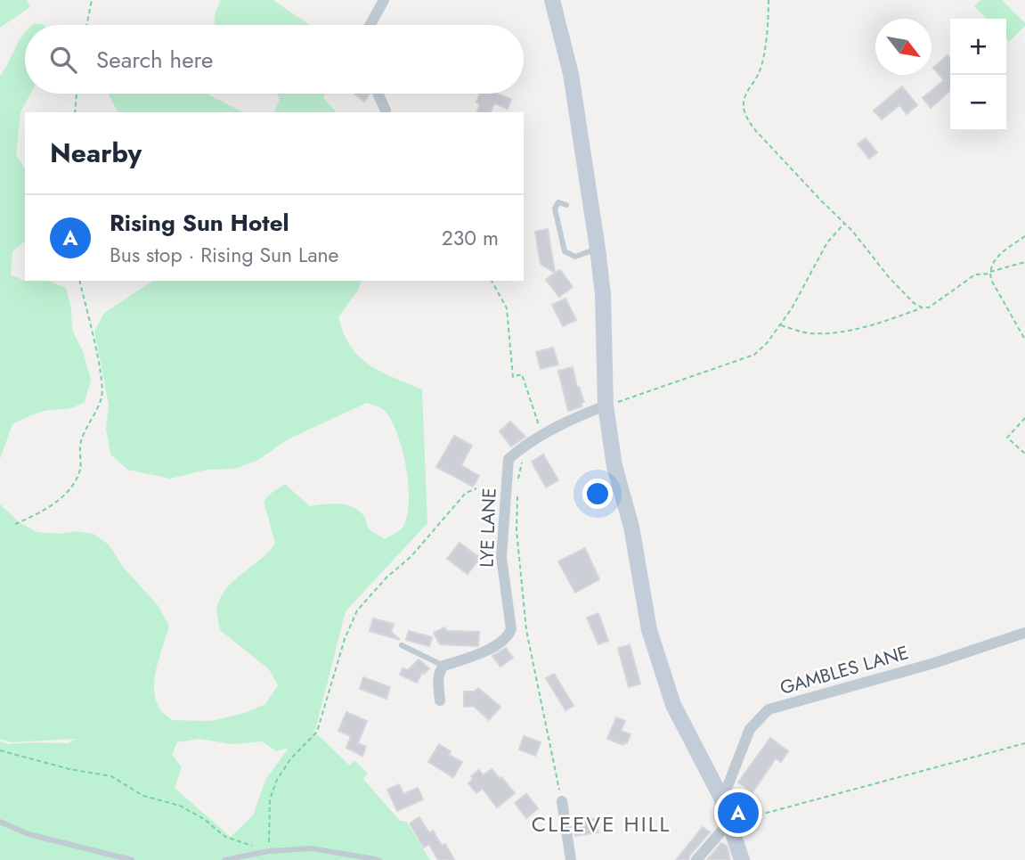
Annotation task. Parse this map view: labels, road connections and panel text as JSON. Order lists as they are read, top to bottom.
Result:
{
  "streets": {
    "street": ["LYE LANE", "GAMBLES LANE"]
  },
  "districts": ["CLEEVE HILL"],
  "north": "bottom right",
  "page": {
    "map_buttons": ["+", "−"],
    "search": "Search here",
    "heading": "Nearby",
    "list": [
      {
        "mark": "A",
        "name": "Rising Sun Hotel",
        "note": "Bus stop · Rising Sun Lane",
        "value": "230 m"
      }
    ],
    "pins": "A"
  }
}
